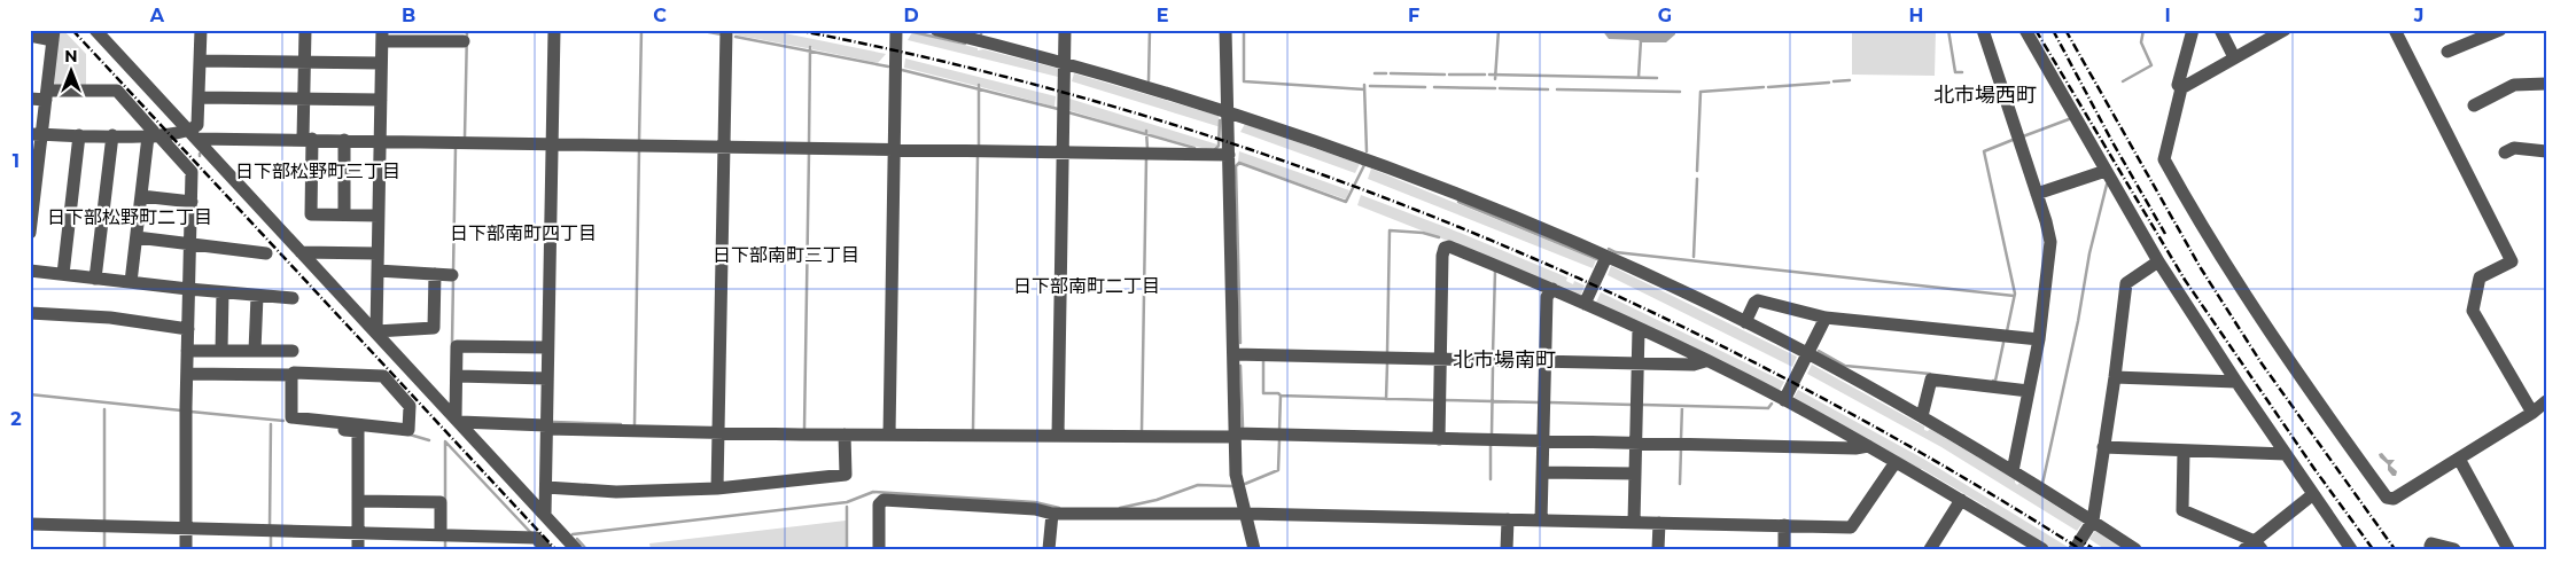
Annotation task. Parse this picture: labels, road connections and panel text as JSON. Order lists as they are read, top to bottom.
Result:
{
  "districts": [
    "北市場西町",
    "日下部松野町三丁目",
    "日下部松野町二丁目",
    "日下部南町四丁目",
    "日下部南町三丁目",
    "日下部南町二丁目",
    "北市場南町"
  ],
  "north": "top",
  "grid": {
    "columns": [
      "A",
      "B",
      "C",
      "D",
      "E",
      "F",
      "G",
      "H",
      "I",
      "J"
    ],
    "rows": ["1", "2"]
  }
}
